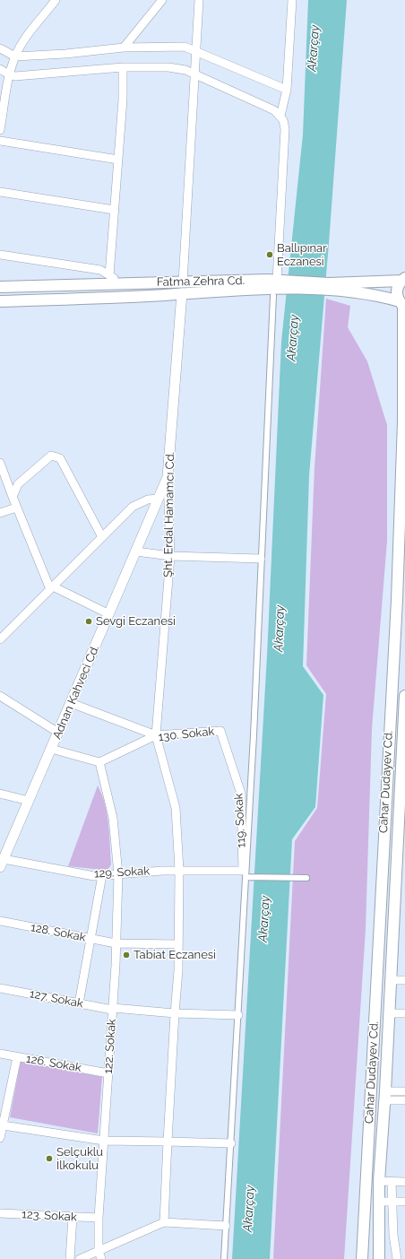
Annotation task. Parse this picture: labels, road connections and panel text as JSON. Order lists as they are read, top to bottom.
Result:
{
  "streets": {
    "main road": ["Fatma Zehra Cd.", "Cahar Dudayev Cd."],
    "street": [
      "Şht. Erdal Hamamcı Cd.",
      "Adnan Kahveci Cd.",
      "130. Sokak",
      "119. Sokak",
      "129. Sokak",
      "128. Sokak",
      "127. Sokak",
      "122. Sokak",
      "126. Sokak",
      "123. Sokak"
    ]
  },
  "crossings": [
    ["Fatma Zehra Cd.", "Şht. Erdal Hamamcı Cd."],
    ["Fatma Zehra Cd.", "Cahar Dudayev Cd."],
    ["Şht. Erdal Hamamcı Cd.", "Adnan Kahveci Cd."],
    ["Şht. Erdal Hamamcı Cd.", "130. Sokak"],
    ["Şht. Erdal Hamamcı Cd.", "129. Sokak"],
    ["Şht. Erdal Hamamcı Cd.", "128. Sokak"],
    ["Şht. Erdal Hamamcı Cd.", "127. Sokak"],
    ["Adnan Kahveci Cd.", "129. Sokak"],
    ["130. Sokak", "119. Sokak"],
    ["130. Sokak", "122. Sokak"],
    ["119. Sokak", "129. Sokak"],
    ["129. Sokak", "122. Sokak"],
    ["128. Sokak", "122. Sokak"],
    ["127. Sokak", "122. Sokak"],
    ["122. Sokak", "126. Sokak"],
    ["122. Sokak", "123. Sokak"]
  ],
  "water": ["Akarçay"],
  "places": [
    "Ballıpınar Eczanesi",
    "Sevgi Eczanesi",
    "Tabiat Eczanesi",
    "Selçuklu İlkokulu"
  ]
}
